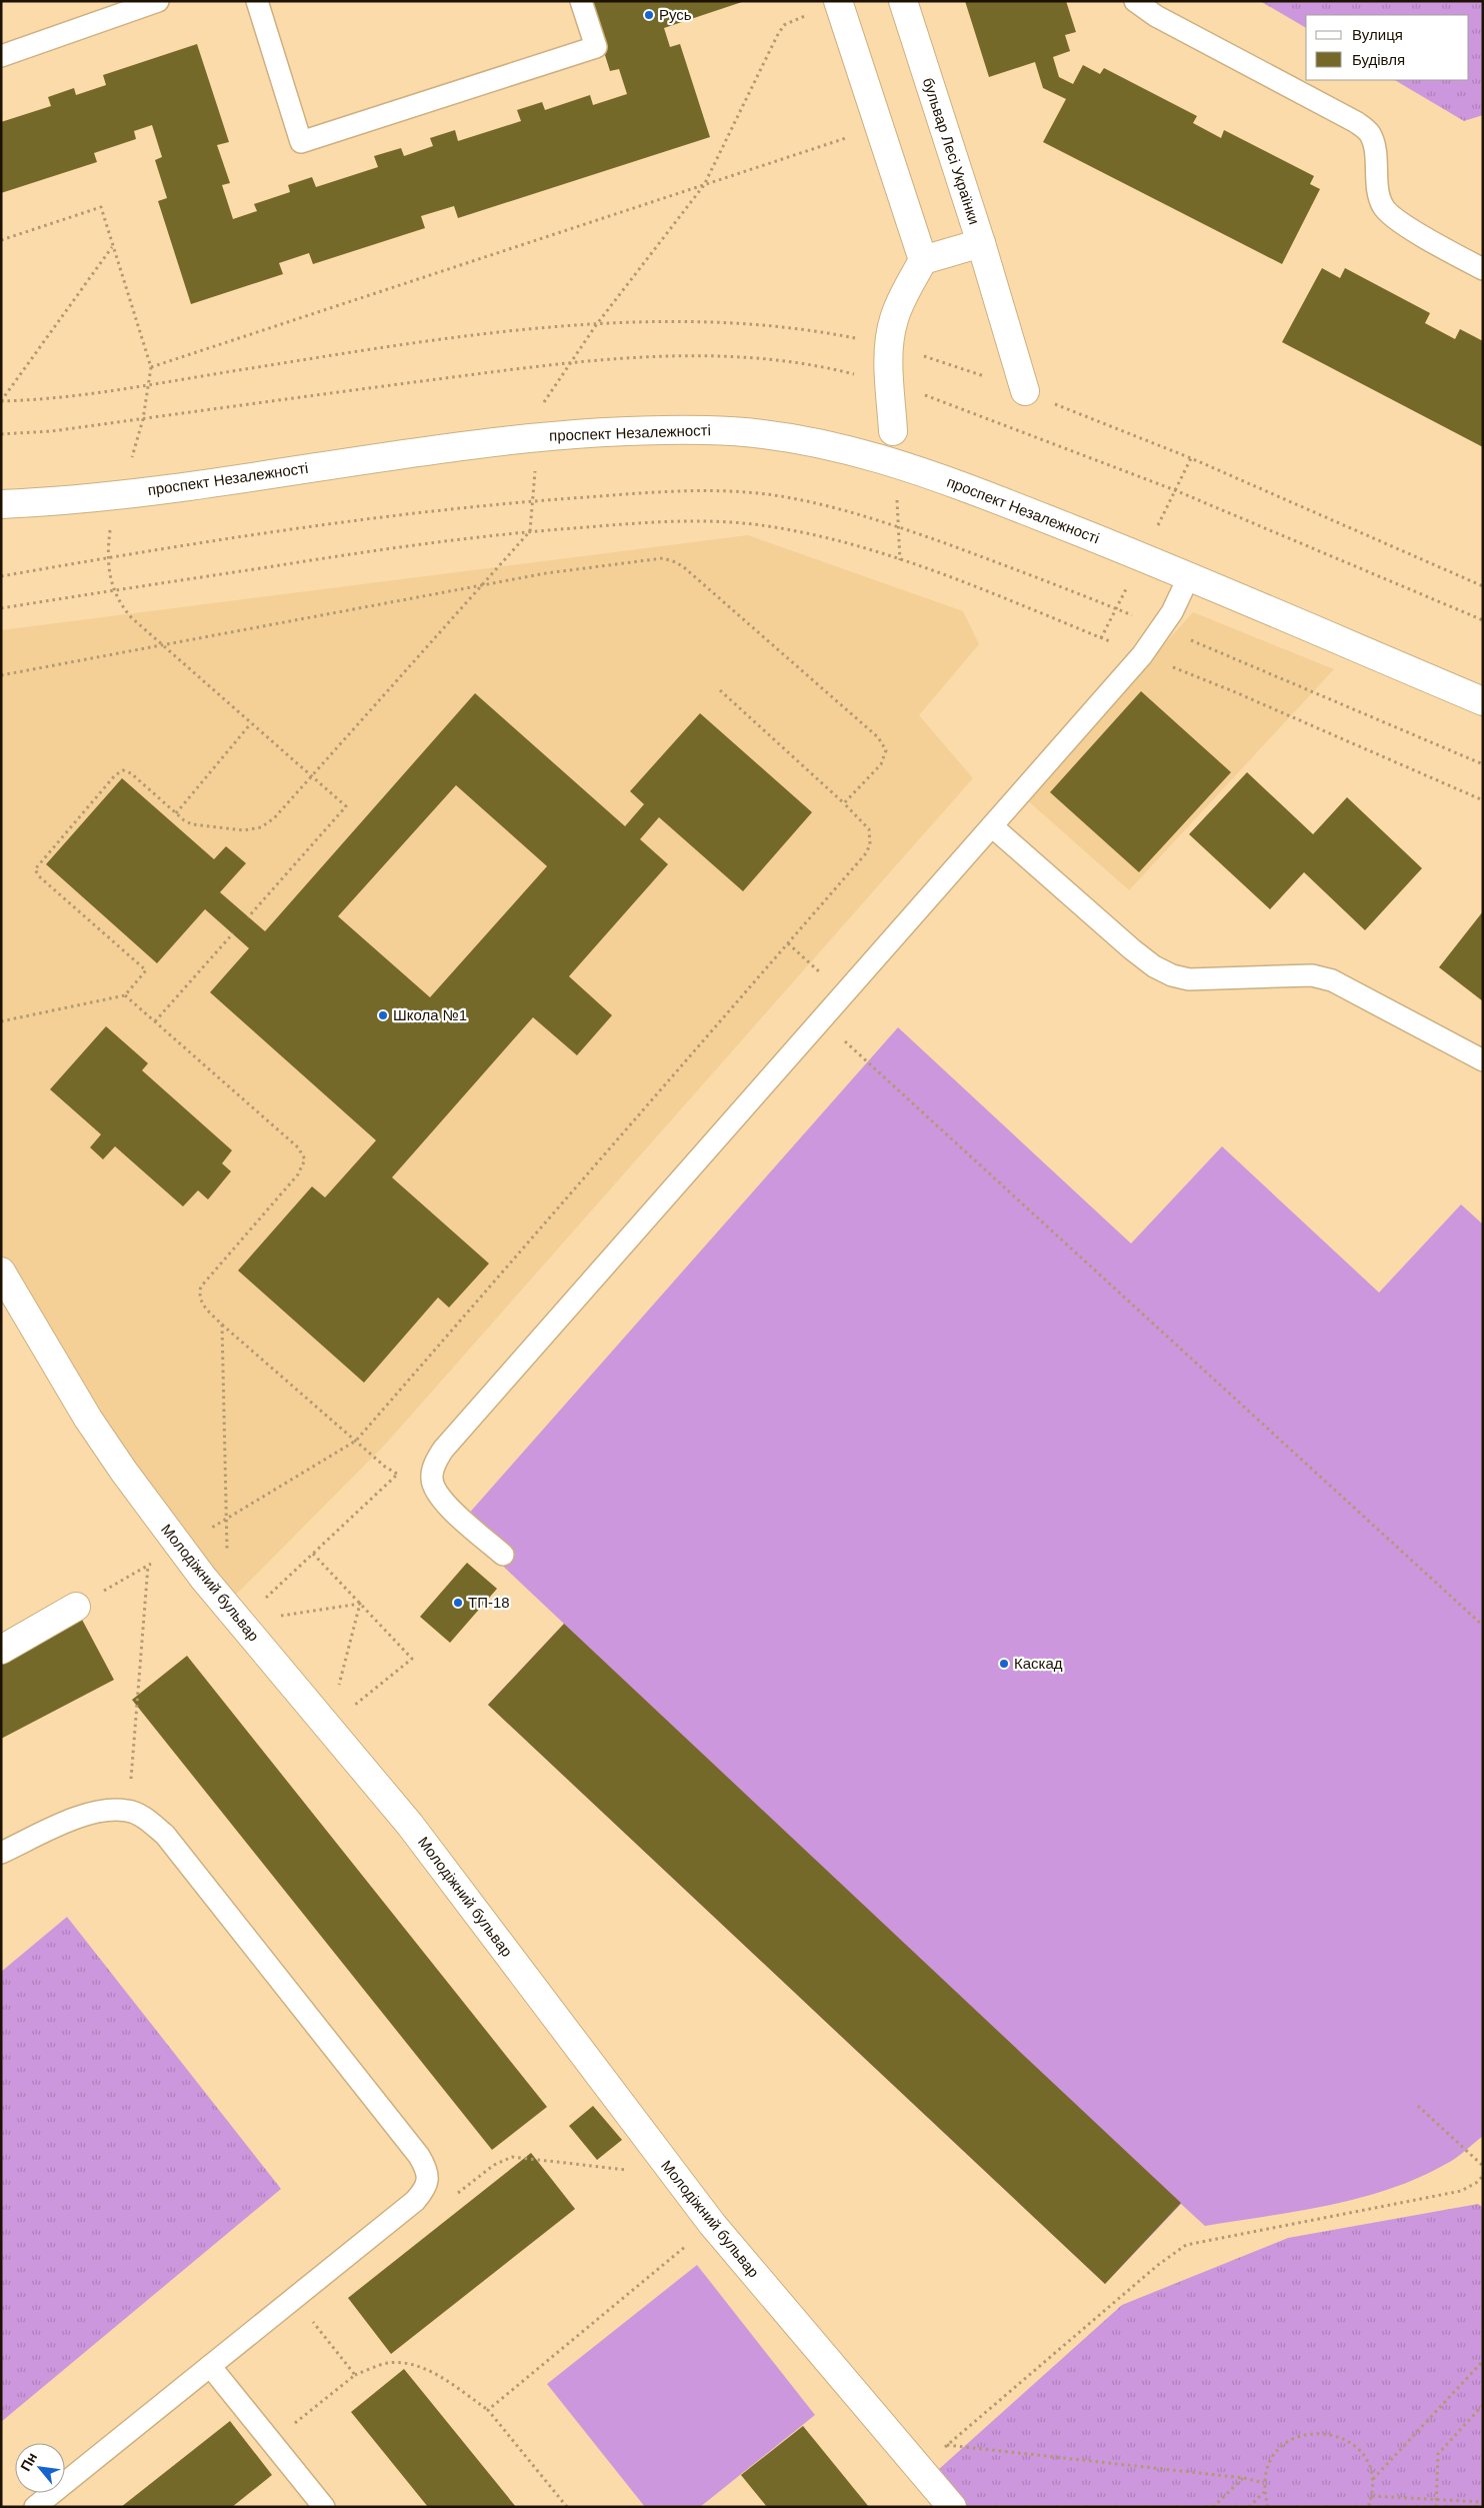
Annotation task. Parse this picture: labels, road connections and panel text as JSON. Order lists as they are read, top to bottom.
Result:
{
  "streets": {
    "street": ["бульвар Лесі Українки", "проспект Незалежності", "Молодіжний бульвар"]
  },
  "places": [
    "Русь",
    "Школа №1",
    "ТП-18",
    "Каскад"
  ],
  "legend": ["Вулиця", "Будівля"],
  "north": "top left"
}
